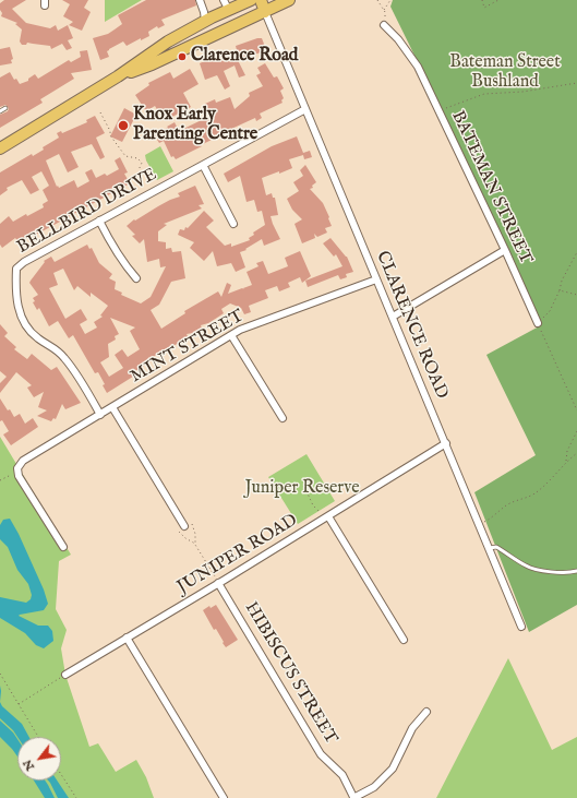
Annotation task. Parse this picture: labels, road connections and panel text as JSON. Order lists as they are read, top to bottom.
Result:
{
  "streets": {
    "street": [
      "BATEMAN STREET",
      "BELLBIRD DRIVE",
      "CLARENCE ROAD",
      "MINT STREET",
      "JUNIPER ROAD",
      "HIBISCUS STREET"
    ]
  },
  "crossings": [
    ["BELLBIRD DRIVE", "CLARENCE ROAD"],
    ["BELLBIRD DRIVE", "MINT STREET"],
    ["CLARENCE ROAD", "MINT STREET"],
    ["CLARENCE ROAD", "JUNIPER ROAD"],
    ["JUNIPER ROAD", "HIBISCUS STREET"]
  ],
  "parks": ["Bateman Street Bushland", "Juniper Reserve"],
  "places": ["Clarence Road", "Knox Early Parenting Centre"],
  "north": "bottom left"
}
